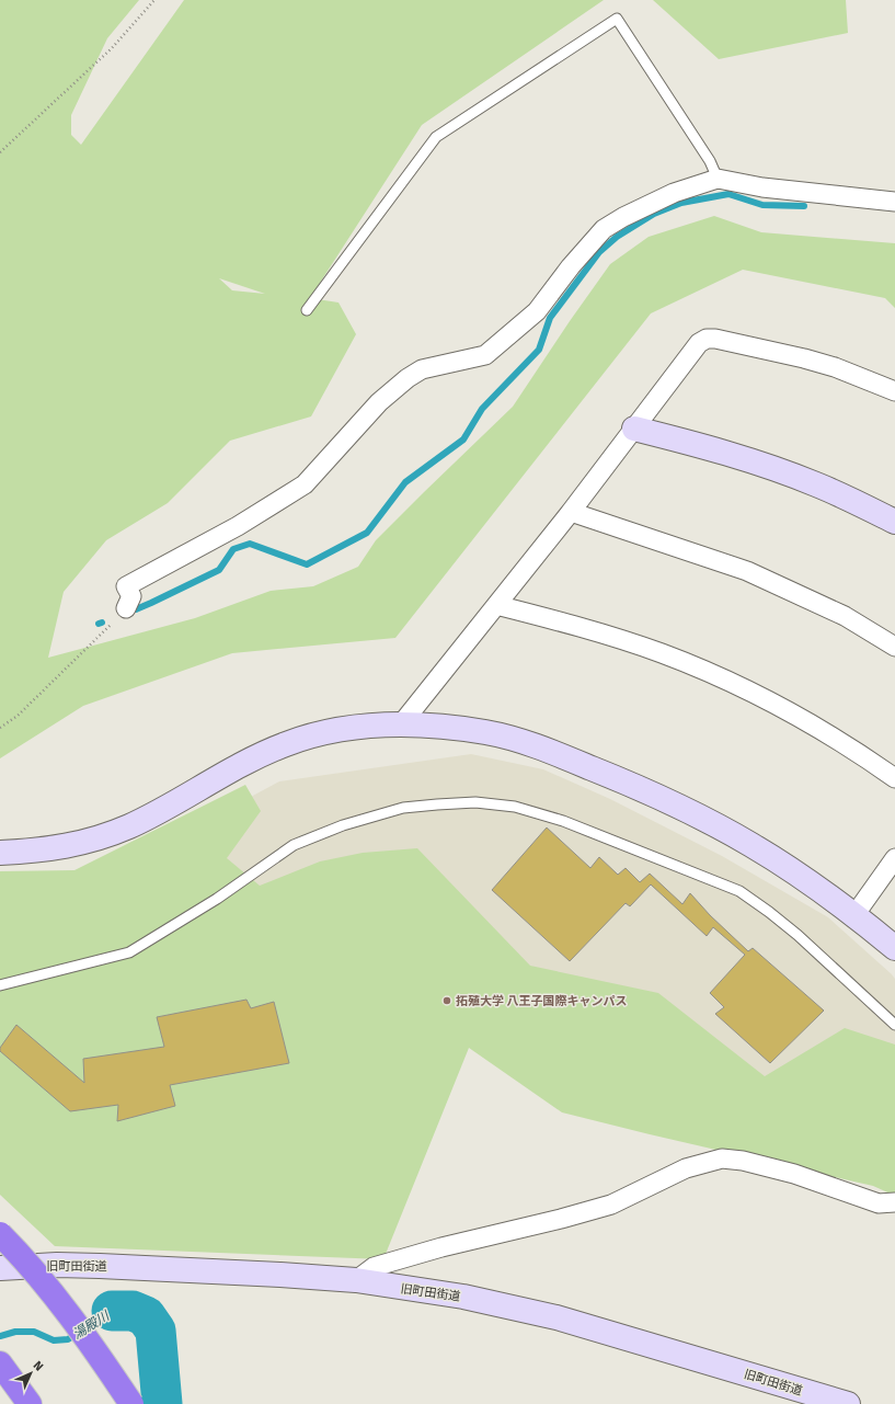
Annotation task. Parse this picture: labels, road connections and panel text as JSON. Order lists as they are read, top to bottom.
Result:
{
  "streets": {
    "street": ["旧町田街道"]
  },
  "water": ["湯殿川"],
  "places": ["拓殖大学 八王子国際キャンパス"],
  "north": "top right"
}
